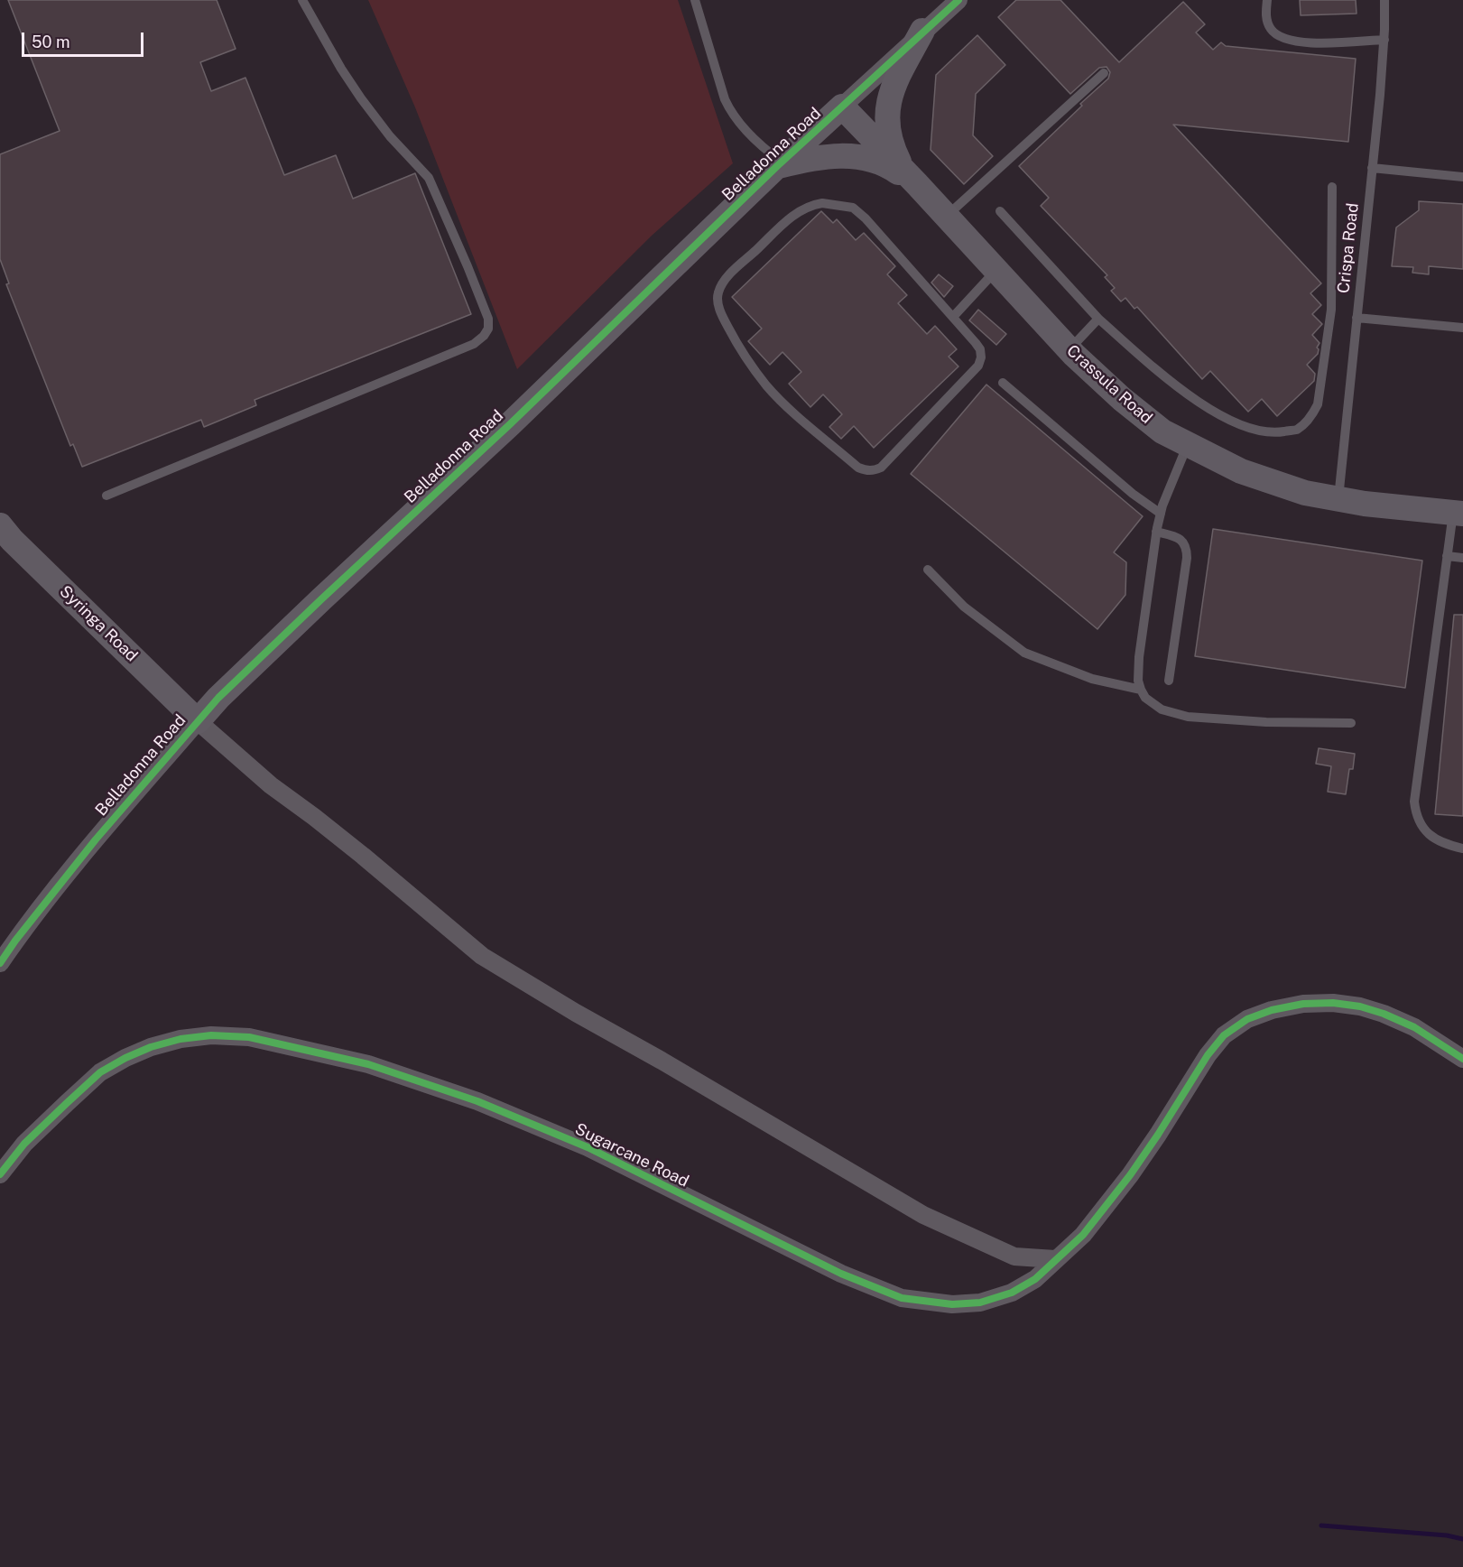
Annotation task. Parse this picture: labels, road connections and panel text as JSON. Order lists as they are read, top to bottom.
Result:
{
  "streets": {
    "street": [
      "Belladonna Road",
      "Crassula Road",
      "Syringa Road",
      "Sugarcane Road"
    ],
    "lane": ["Crispa Road"]
  },
  "crossings": [
    ["Belladonna Road", "Crassula Road"],
    ["Belladonna Road", "Syringa Road"],
    ["Crispa Road", "Crassula Road"]
  ],
  "scale_bar": "50 m"
}
